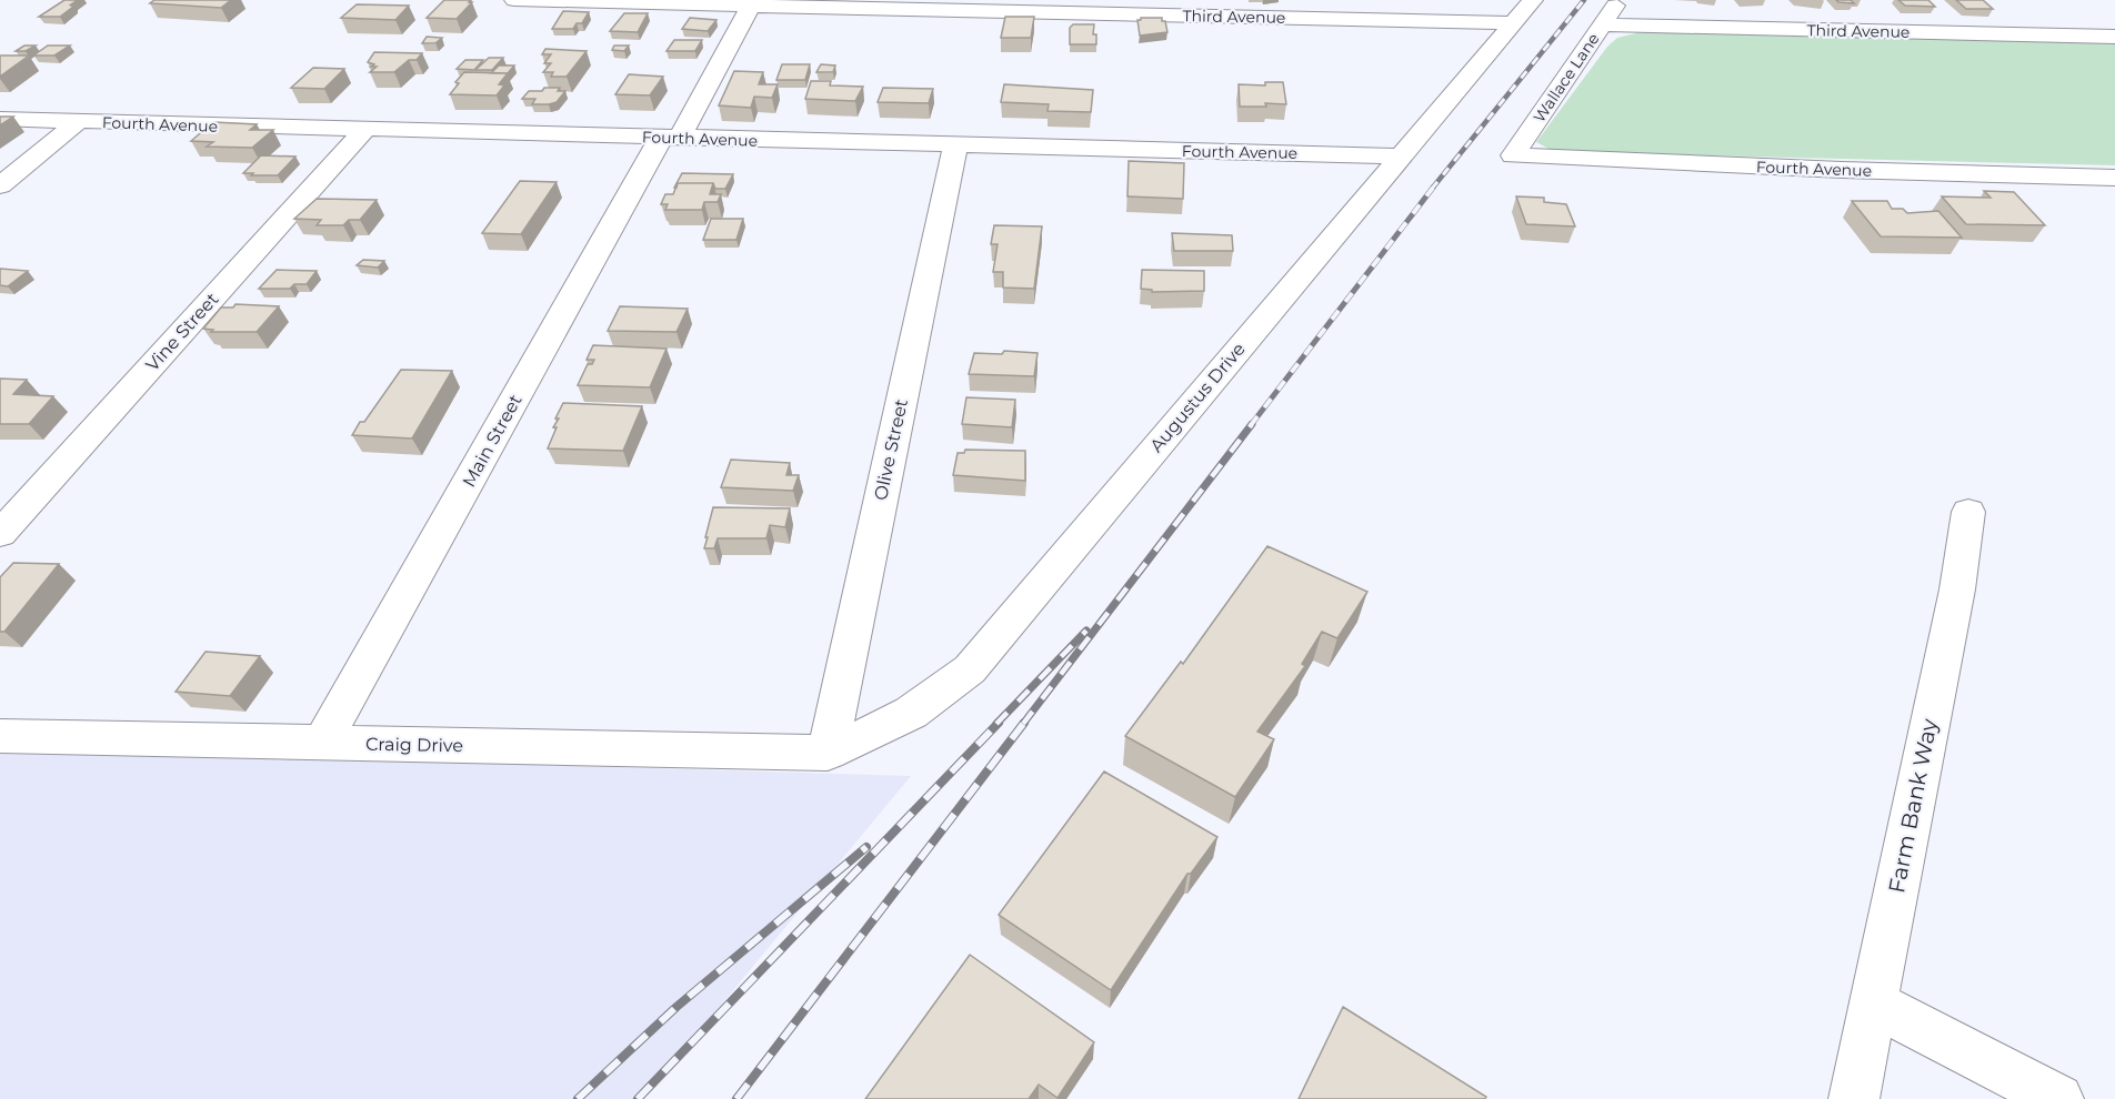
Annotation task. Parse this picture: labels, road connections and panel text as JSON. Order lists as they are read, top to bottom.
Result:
{
  "streets": {
    "street": [
      "Third Avenue",
      "Wallace Lane",
      "Fourth Avenue",
      "Vine Street",
      "Augustus Drive",
      "Main Street",
      "Olive Street",
      "Craig Drive",
      "Farm Bank Way"
    ]
  },
  "crossings": [
    ["Third Avenue", "Wallace Lane"],
    ["Third Avenue", "Augustus Drive"],
    ["Third Avenue", "Main Street"],
    ["Wallace Lane", "Fourth Avenue"],
    ["Fourth Avenue", "Vine Street"],
    ["Fourth Avenue", "Augustus Drive"],
    ["Fourth Avenue", "Main Street"],
    ["Fourth Avenue", "Olive Street"],
    ["Augustus Drive", "Olive Street"],
    ["Augustus Drive", "Craig Drive"],
    ["Main Street", "Craig Drive"],
    ["Olive Street", "Craig Drive"]
  ]
}
